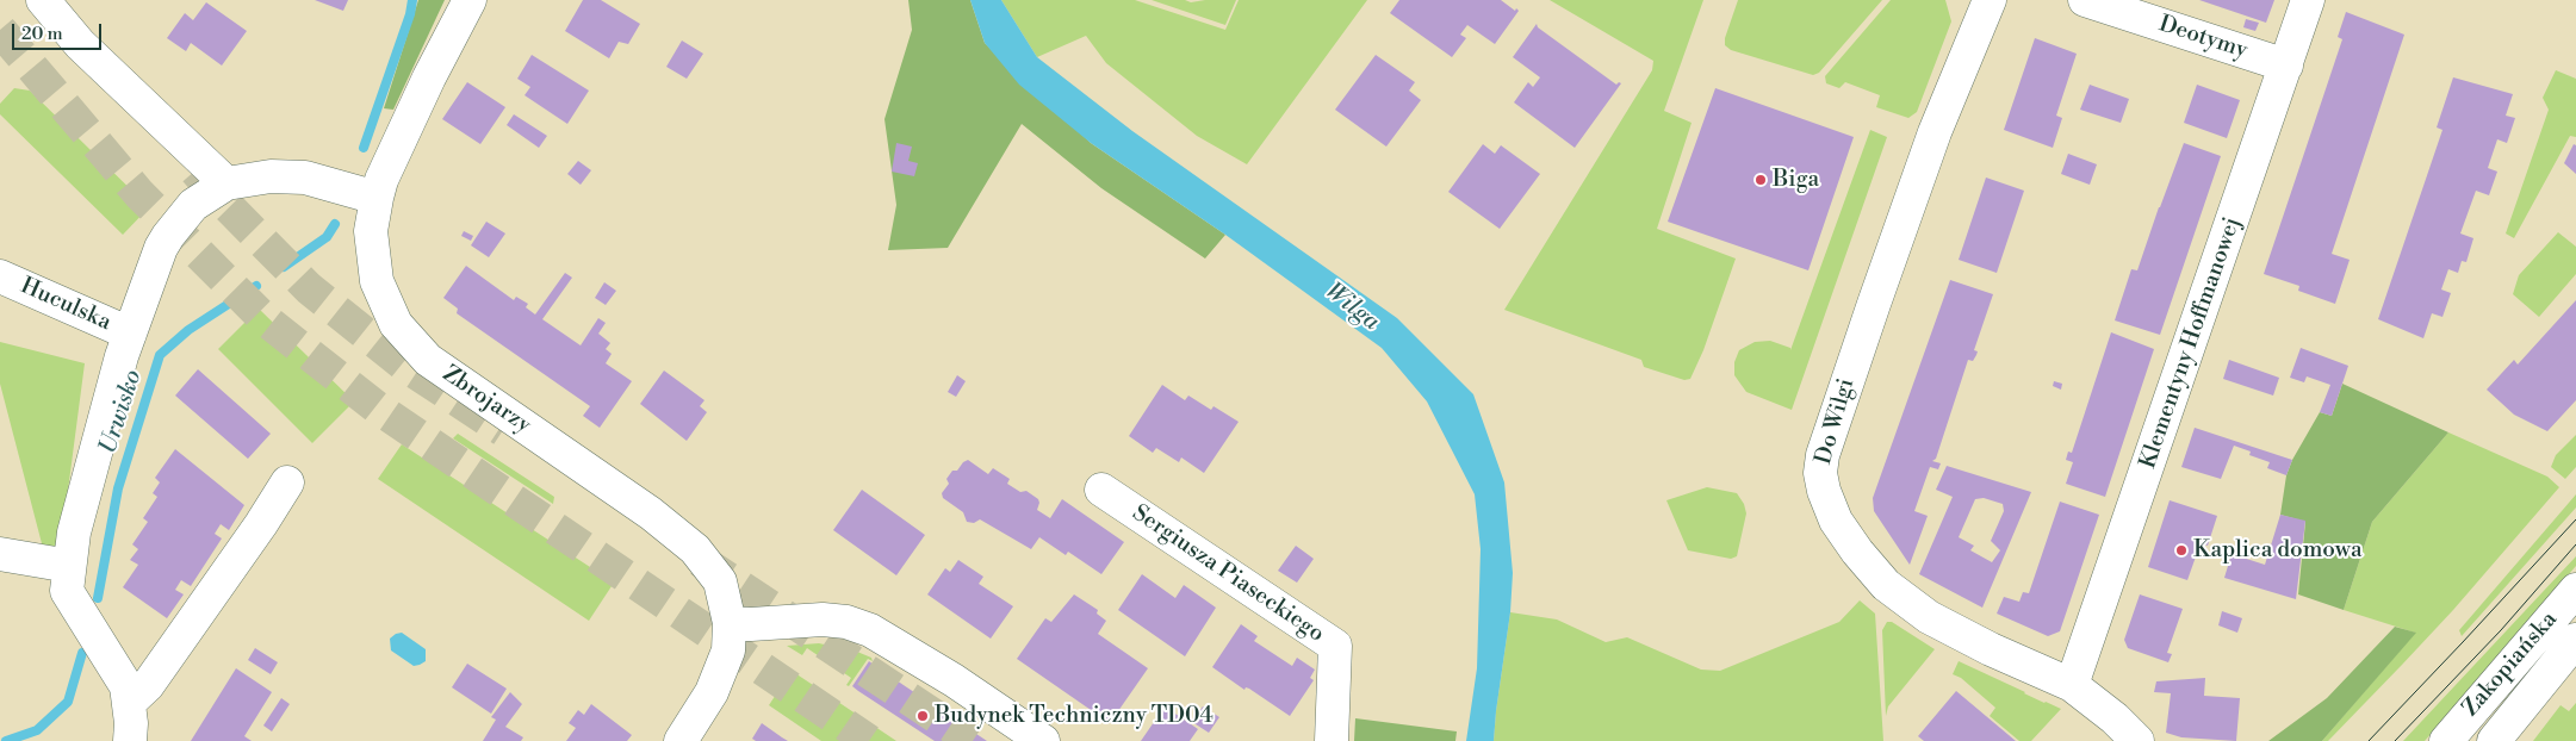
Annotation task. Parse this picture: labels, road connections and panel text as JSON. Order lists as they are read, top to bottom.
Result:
{
  "streets": {
    "street": [
      "Deotymy",
      "Huculska",
      "Klementyny Hoffmanowej",
      "Zbrojarzy",
      "Do Wilgi",
      "Sergiusza Piaseckiego",
      "Zakopiańska"
    ]
  },
  "crossings": [
    ["Deotymy", "Klementyny Hoffmanowej"],
    ["Klementyny Hoffmanowej", "Do Wilgi"]
  ],
  "water": ["Wilga", "Urwisko"],
  "places": ["Biga", "Kaplica domowa", "Budynek Techniczny TD04"],
  "scale_bar": "20 m"
}
